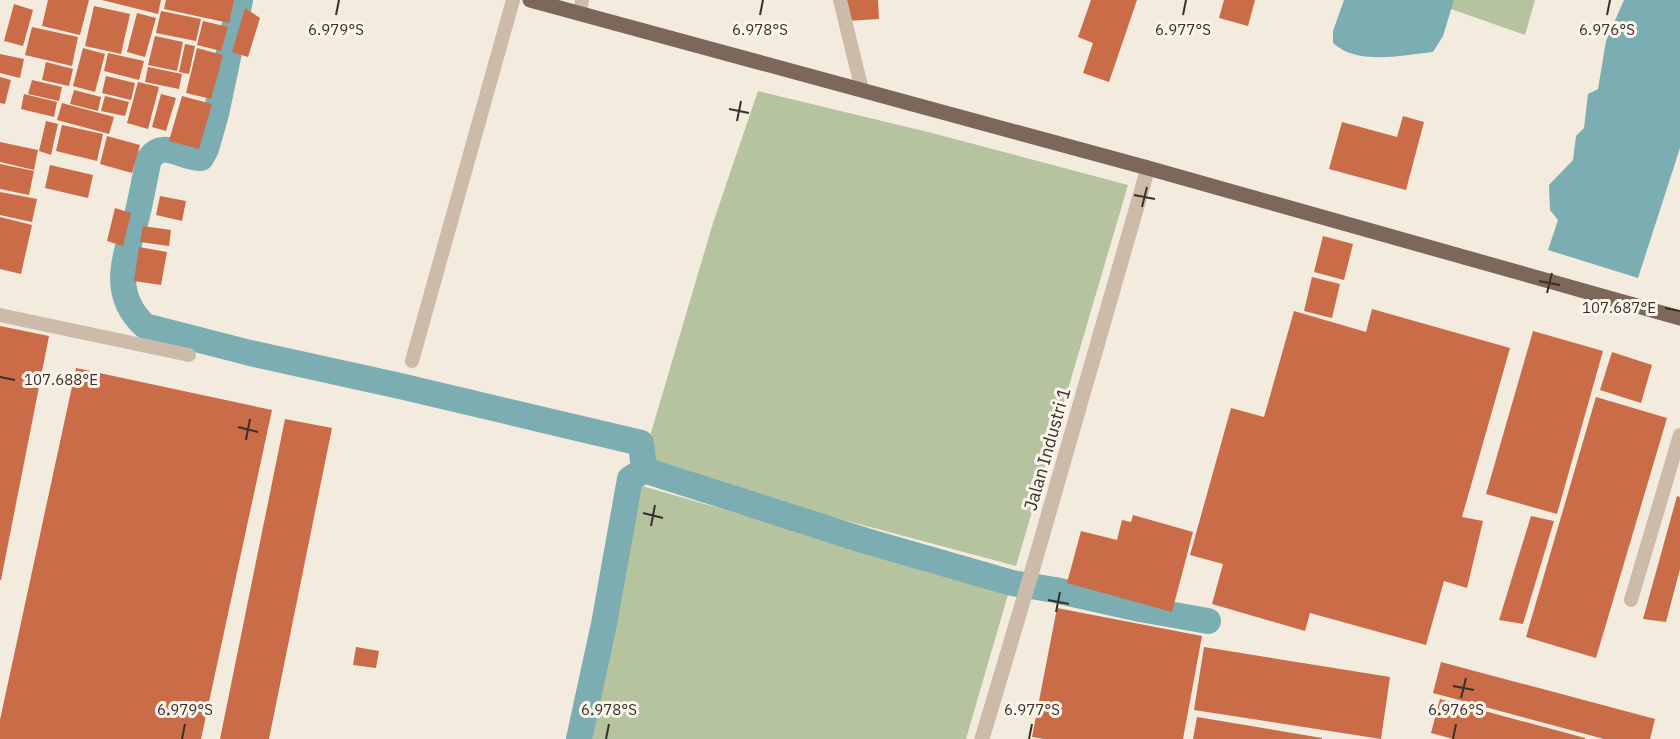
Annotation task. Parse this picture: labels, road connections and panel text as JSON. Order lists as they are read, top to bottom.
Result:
{
  "streets": {
    "street": ["Jalan Industri 1"]
  },
  "coordinates": [
    "6.979°S",
    "6.978°S",
    "6.977°S",
    "6.976°S",
    "107.687°E",
    "107.688°E"
  ]
}
